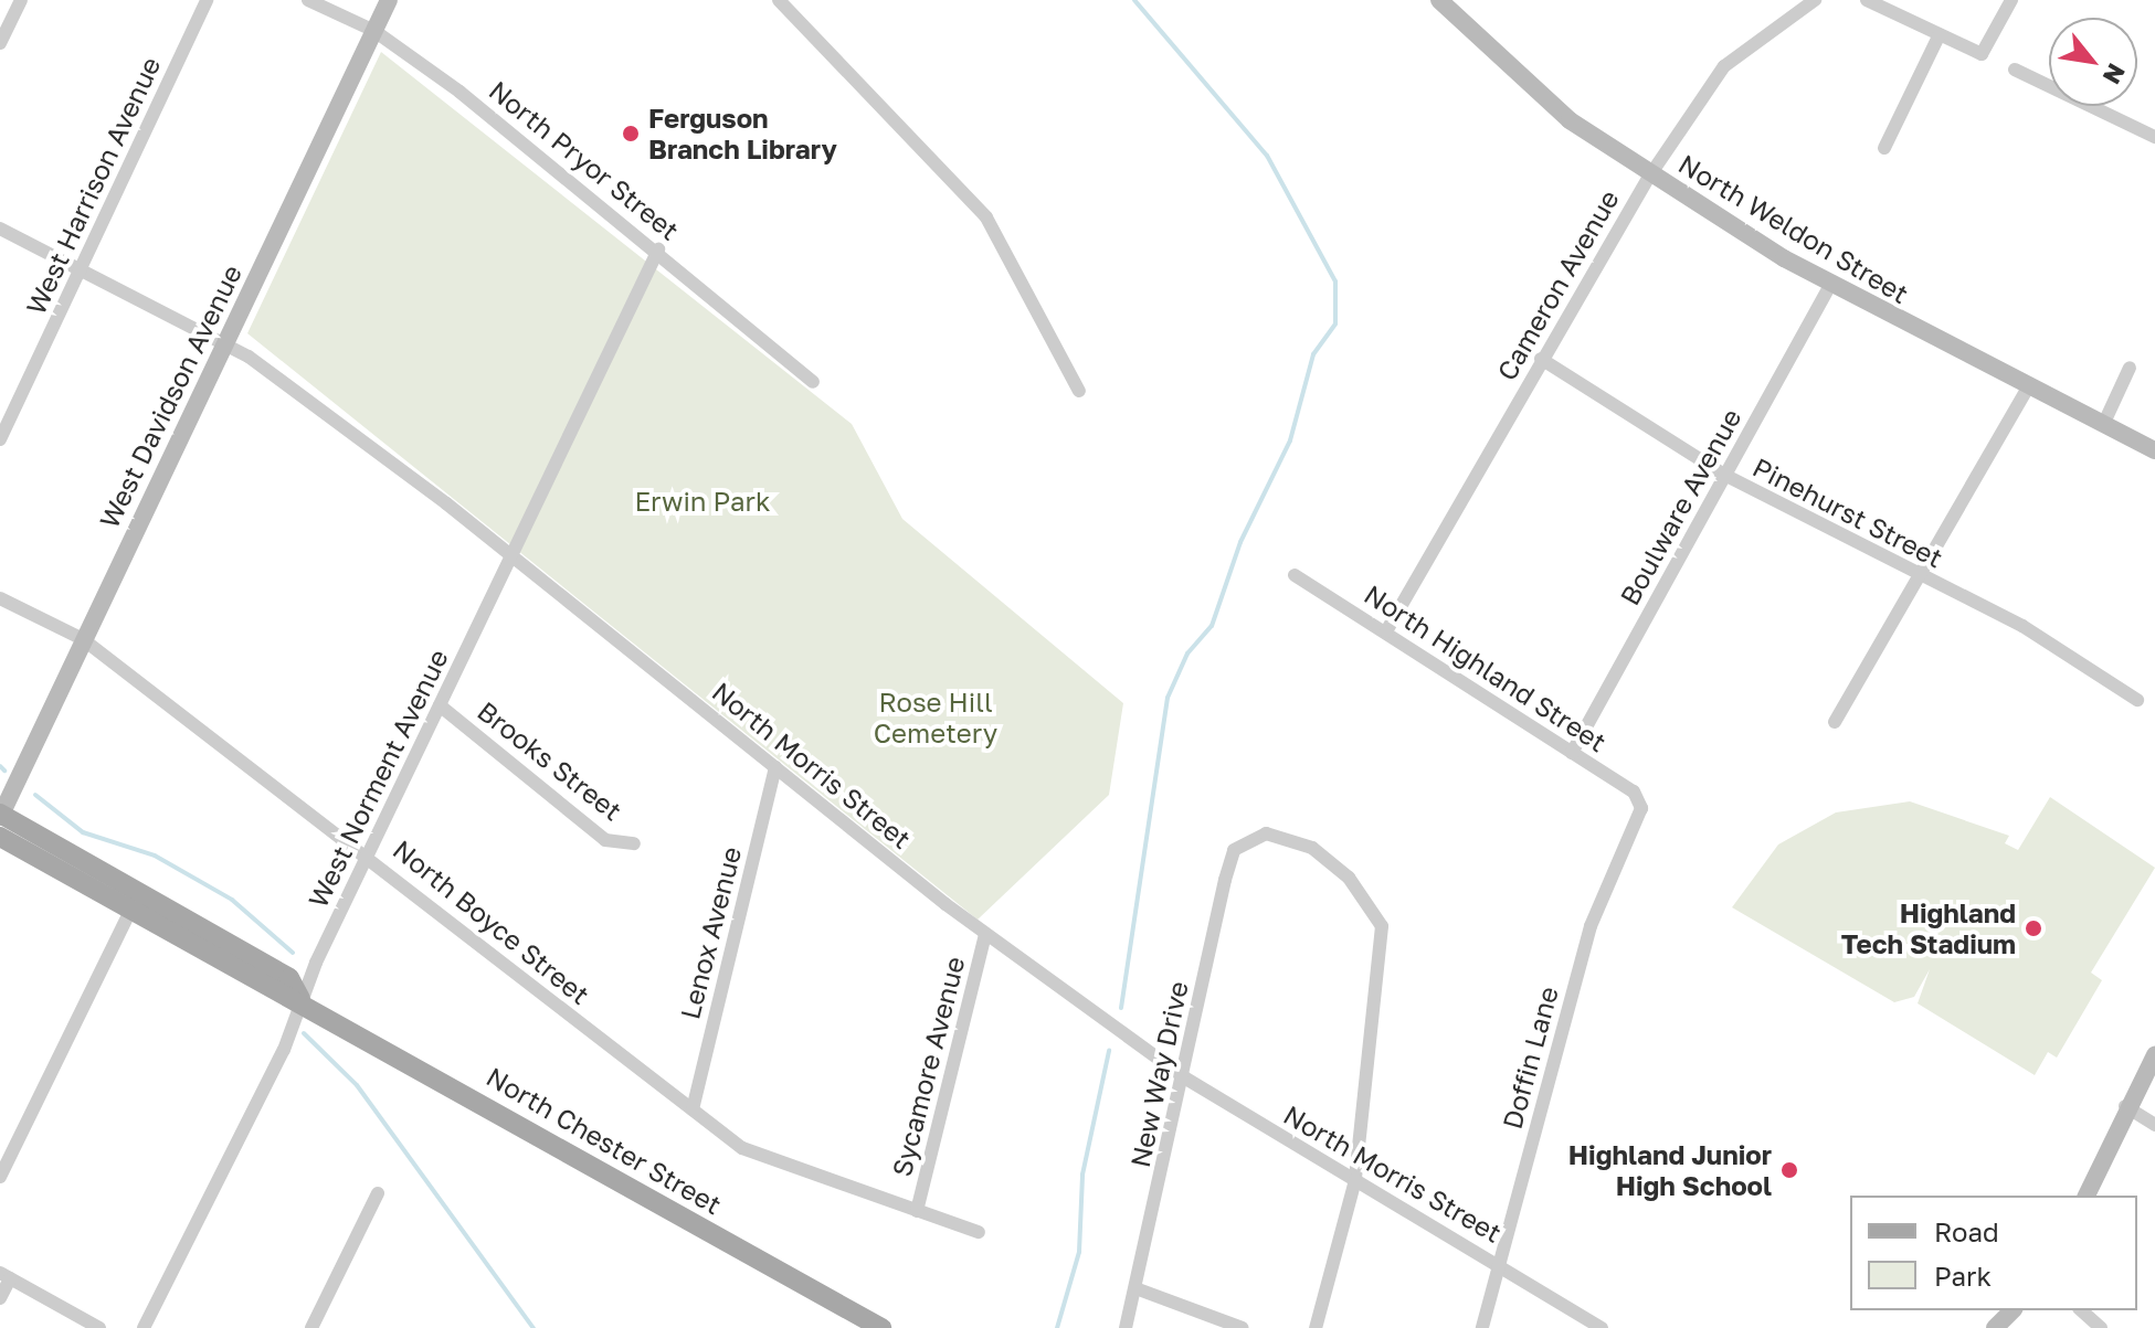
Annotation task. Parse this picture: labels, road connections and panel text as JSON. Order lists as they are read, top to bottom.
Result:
{
  "streets": {
    "main road": ["North Chester Street"],
    "street": [
      "North Pryor Street",
      "West Harrison Avenue",
      "North Weldon Street",
      "Cameron Avenue",
      "West Davidson Avenue",
      "Boulware Avenue",
      "Pinehurst Street",
      "North Highland Street",
      "Brooks Street",
      "North Morris Street",
      "West Norment Avenue",
      "North Boyce Street",
      "Lenox Avenue",
      "Doffin Lane",
      "Sycamore Avenue",
      "New Way Drive"
    ]
  },
  "crossings": [
    ["North Pryor Street", "West Davidson Avenue"],
    ["North Pryor Street", "West Norment Avenue"],
    ["West Harrison Avenue", "North Morris Street"],
    ["North Weldon Street", "Cameron Avenue"],
    ["North Weldon Street", "Boulware Avenue"],
    ["Cameron Avenue", "Pinehurst Street"],
    ["Cameron Avenue", "North Highland Street"],
    ["West Davidson Avenue", "North Morris Street"],
    ["West Davidson Avenue", "North Boyce Street"],
    ["West Davidson Avenue", "North Chester Street"],
    ["Boulware Avenue", "Pinehurst Street"],
    ["Boulware Avenue", "North Highland Street"],
    ["North Highland Street", "Doffin Lane"],
    ["Brooks Street", "West Norment Avenue"],
    ["North Morris Street", "West Norment Avenue"],
    ["North Morris Street", "Lenox Avenue"],
    ["North Morris Street", "Doffin Lane"],
    ["North Morris Street", "Sycamore Avenue"],
    ["North Morris Street", "New Way Drive"],
    ["West Norment Avenue", "North Boyce Street"],
    ["West Norment Avenue", "North Chester Street"],
    ["North Boyce Street", "Lenox Avenue"],
    ["North Boyce Street", "Sycamore Avenue"]
  ],
  "parks": ["Erwin Park", "Rose Hill Cemetery"],
  "places": ["Ferguson Branch Library", "Highland Tech Stadium", "Highland Junior High School"],
  "legend": ["Road", "Park"],
  "north": "bottom right"
}
